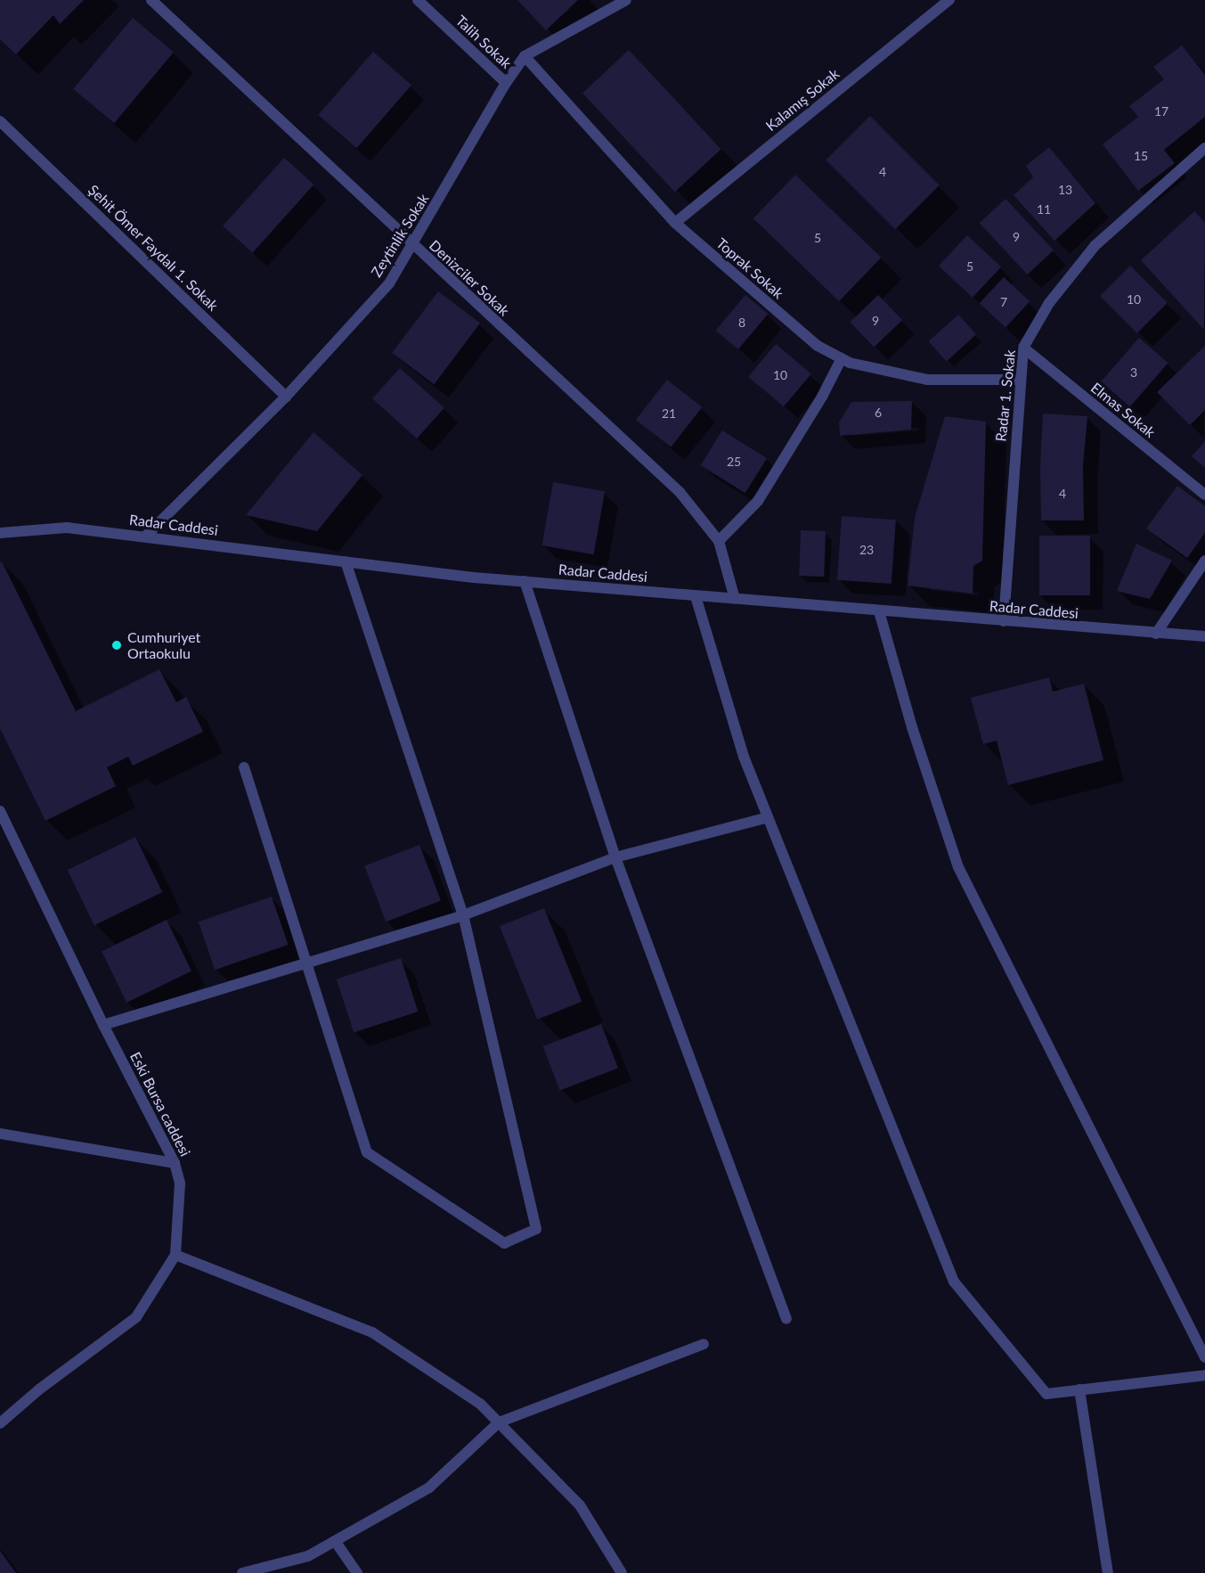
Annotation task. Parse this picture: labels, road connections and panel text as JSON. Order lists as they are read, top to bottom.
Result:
{
  "streets": {
    "street": [
      "Talih Sokak",
      "Kalamış Sokak",
      "Zeytinlik Sokak",
      "Şehit Ömer Faydalı 1. Sokak",
      "Toprak Sokak",
      "Denizciler Sokak",
      "Radar 1. Sokak",
      "Elmas Sokak",
      "Radar Caddesi",
      "Eski Bursa caddesi"
    ]
  },
  "crossings": [
    ["Talih Sokak", "Zeytinlik Sokak"],
    ["Kalamış Sokak", "Toprak Sokak"],
    ["Zeytinlik Sokak", "Şehit Ömer Faydalı 1. Sokak"],
    ["Zeytinlik Sokak", "Toprak Sokak"],
    ["Zeytinlik Sokak", "Denizciler Sokak"],
    ["Zeytinlik Sokak", "Radar Caddesi"],
    ["Toprak Sokak", "Radar 1. Sokak"],
    ["Denizciler Sokak", "Radar Caddesi"],
    ["Radar 1. Sokak", "Elmas Sokak"],
    ["Radar 1. Sokak", "Radar Caddesi"]
  ],
  "places": ["Cumhuriyet Ortaokulu"],
  "house_numbers": [
    "17",
    "15",
    "4",
    "13",
    "11",
    "9",
    "5",
    "5",
    "10",
    "7",
    "9",
    "8",
    "3",
    "10",
    "6",
    "21",
    "25",
    "4",
    "23"
  ]
}
